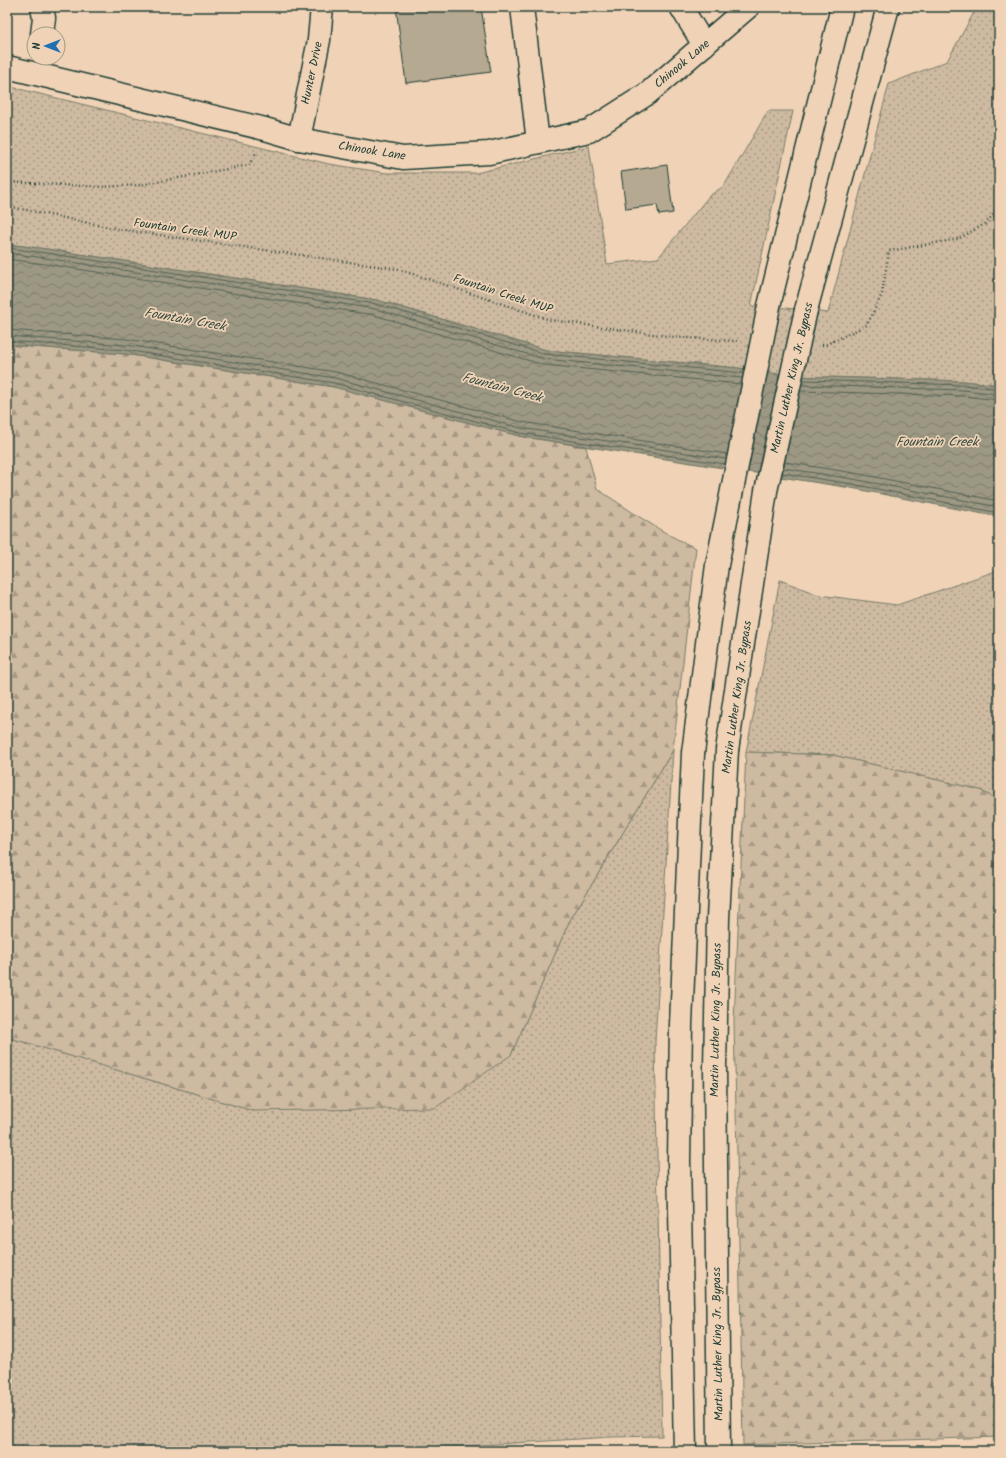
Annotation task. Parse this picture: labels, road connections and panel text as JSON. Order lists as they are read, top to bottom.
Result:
{
  "streets": {
    "main road": ["Chinook Lane", "Hunter Drive", "Martin Luther King Jr. Bypass"],
    "path": ["Fountain Creek MUP"]
  },
  "crossings": [
    ["Chinook Lane", "Hunter Drive"]
  ],
  "water": ["Fountain Creek"],
  "north": "left"
}
